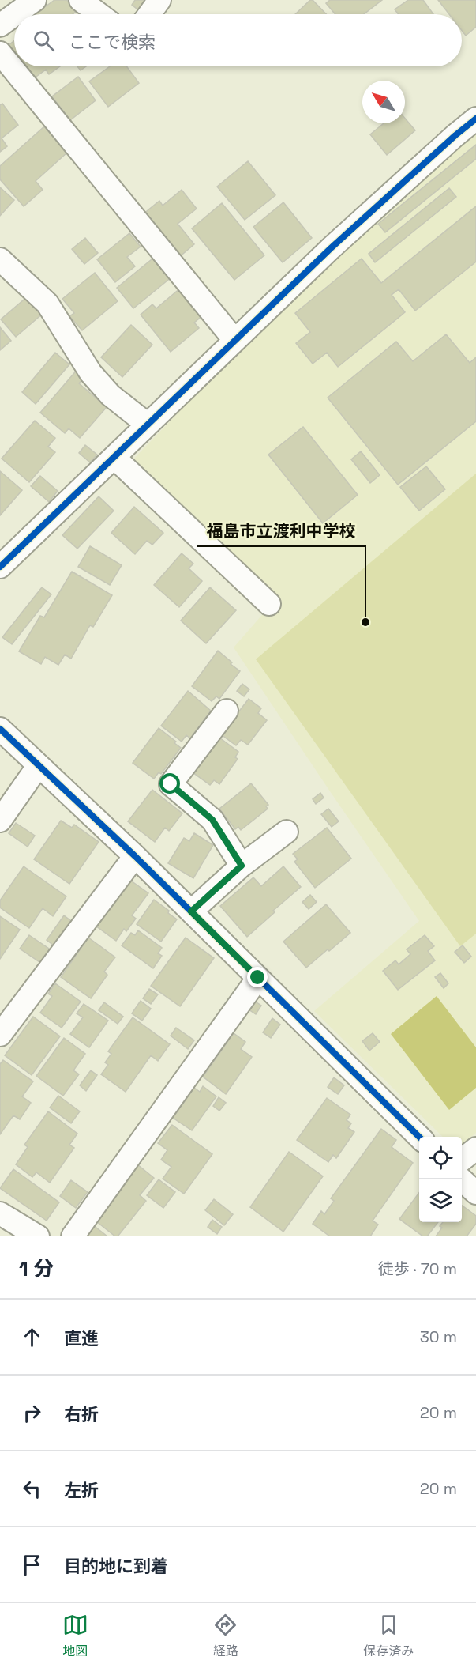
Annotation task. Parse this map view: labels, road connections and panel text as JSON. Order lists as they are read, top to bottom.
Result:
{
  "places": ["福島市立渡利中学校"],
  "north": "top left",
  "page": {
    "search": "ここで検索",
    "heading": ["1 分", "徒歩 · 70 m"],
    "list": [
      ["直進", "30 m"],
      ["右折", "20 m"],
      ["左折", "20 m"],
      "目的地に到着"
    ],
    "nav": ["地図", "経路", "保存済み"]
  }
}
